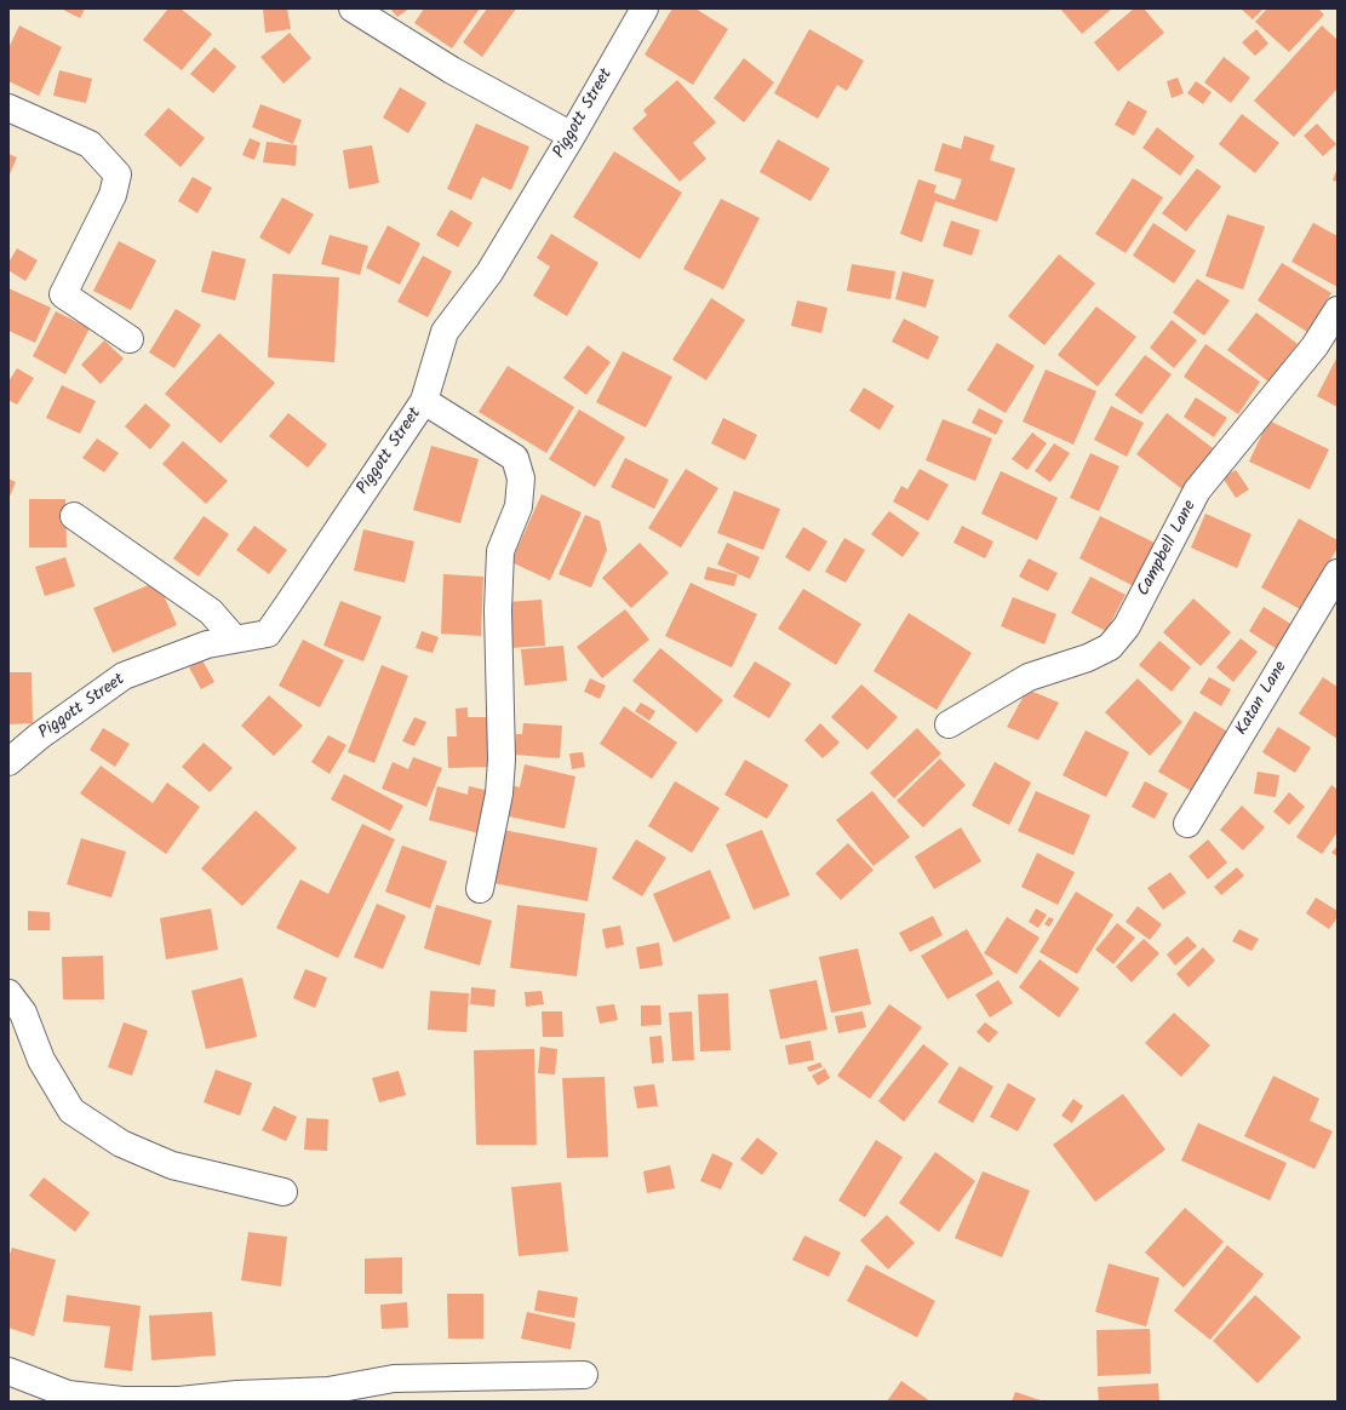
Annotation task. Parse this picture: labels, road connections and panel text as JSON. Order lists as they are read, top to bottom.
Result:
{
  "streets": {
    "street": ["Piggott Street", "Campbell Lane", "Katan Lane"]
  }
}
